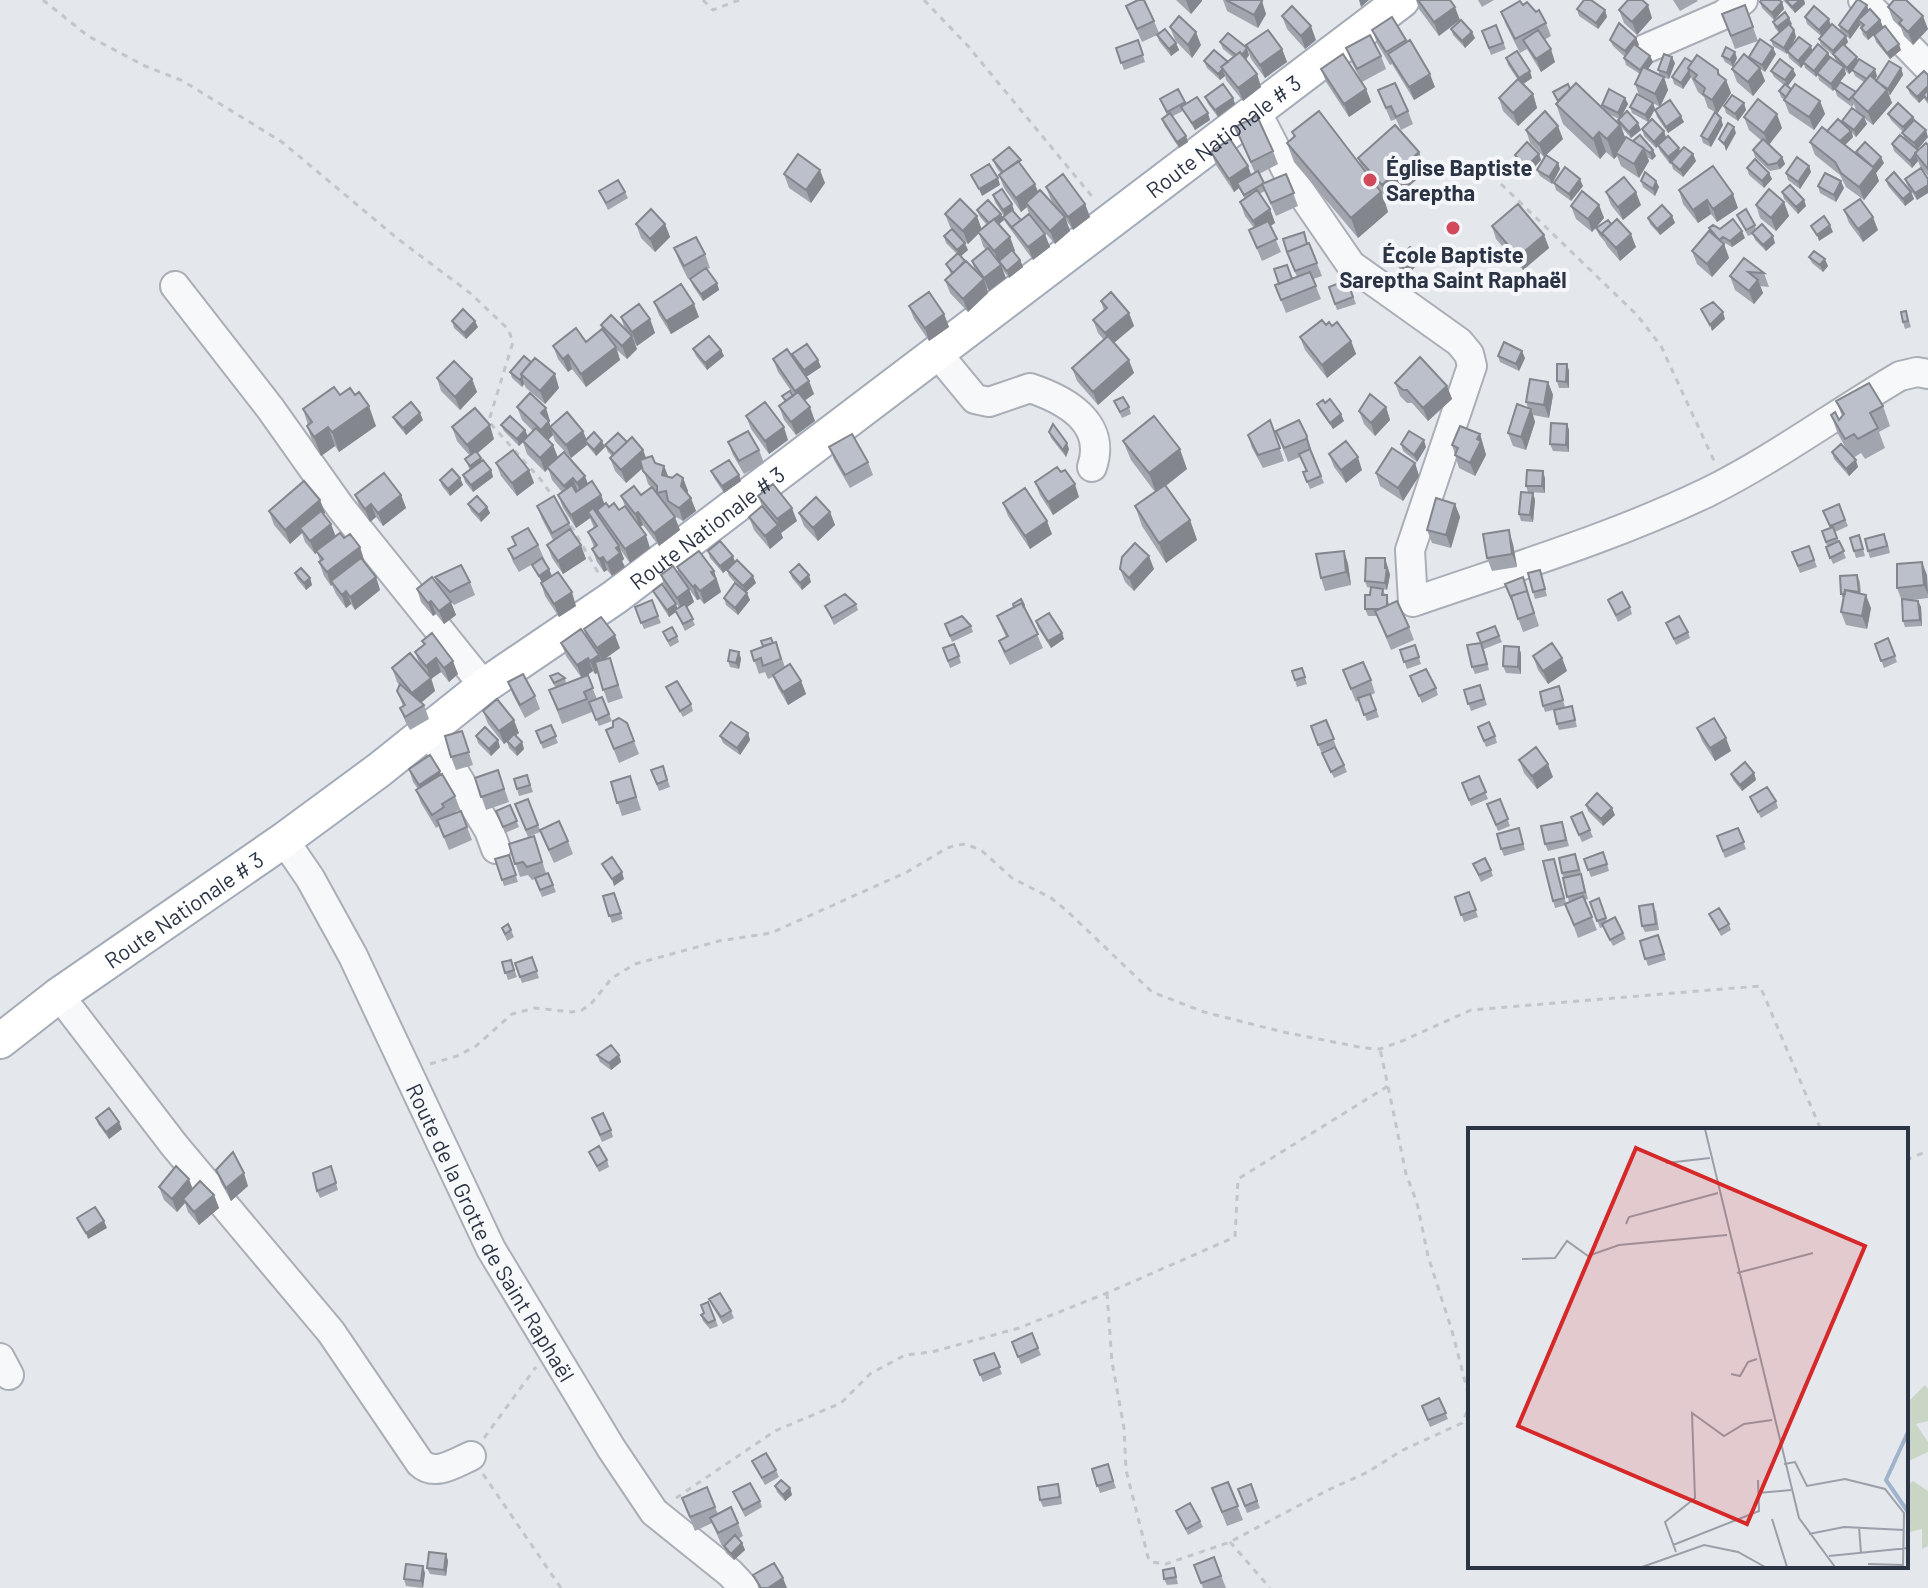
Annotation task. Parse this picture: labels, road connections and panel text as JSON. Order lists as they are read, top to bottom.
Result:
{
  "streets": {
    "main road": ["Route Nationale # 3"],
    "street": ["Route de la Grotte de Saint Raphaël"]
  },
  "crossings": [
    ["Route Nationale # 3", "Route de la Grotte de Saint Raphaël"]
  ],
  "places": ["Église Baptiste Sareptha", "École Baptiste Sareptha Saint Raphaël"]
}
